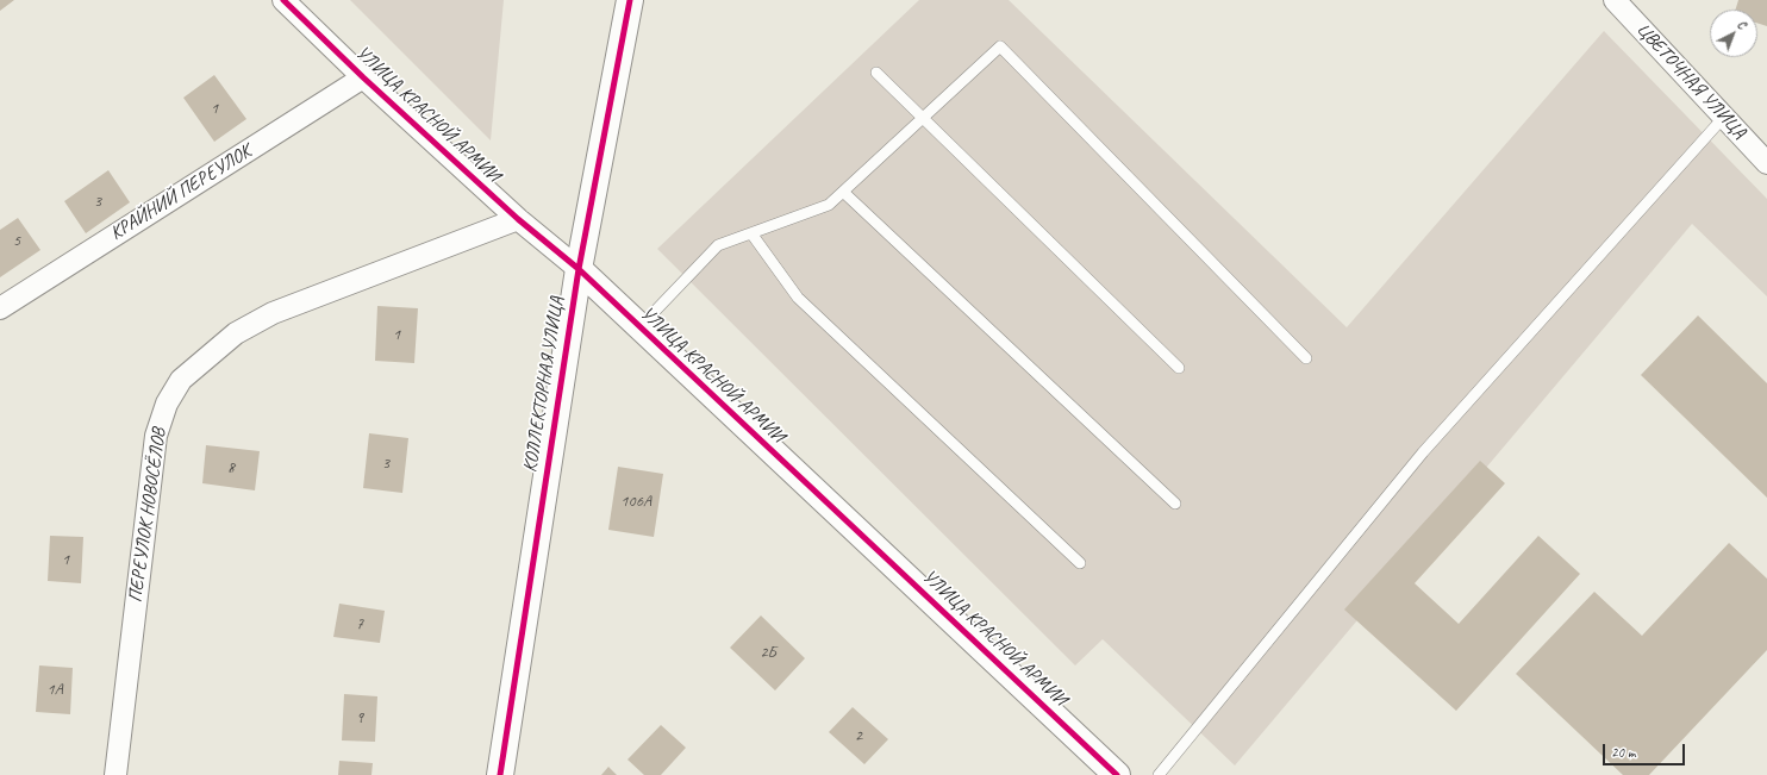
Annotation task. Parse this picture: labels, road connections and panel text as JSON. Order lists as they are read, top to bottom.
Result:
{
  "streets": {
    "street": [
      "ЦВЕТОЧНАЯ УЛИЦА",
      "УЛИЦА КРАСНОЙ АРМИИ",
      "КРАЙНИЙ ПЕРЕУЛОК",
      "КОЛЛЕКТОРНАЯ УЛИЦА",
      "ПЕРЕУЛОК НОВОСЁЛОВ"
    ]
  },
  "crossings": [
    ["УЛИЦА КРАСНОЙ АРМИИ", "КРАЙНИЙ ПЕРЕУЛОК"],
    ["УЛИЦА КРАСНОЙ АРМИИ", "КОЛЛЕКТОРНАЯ УЛИЦА"],
    ["УЛИЦА КРАСНОЙ АРМИИ", "ПЕРЕУЛОК НОВОСЁЛОВ"]
  ],
  "house_numbers": [
    "1",
    "3",
    "5",
    "1",
    "3",
    "8",
    "106А",
    "1",
    "7",
    "2Б",
    "1А",
    "9",
    "2"
  ],
  "scale_bar": "20 m",
  "north": "top right"
}
